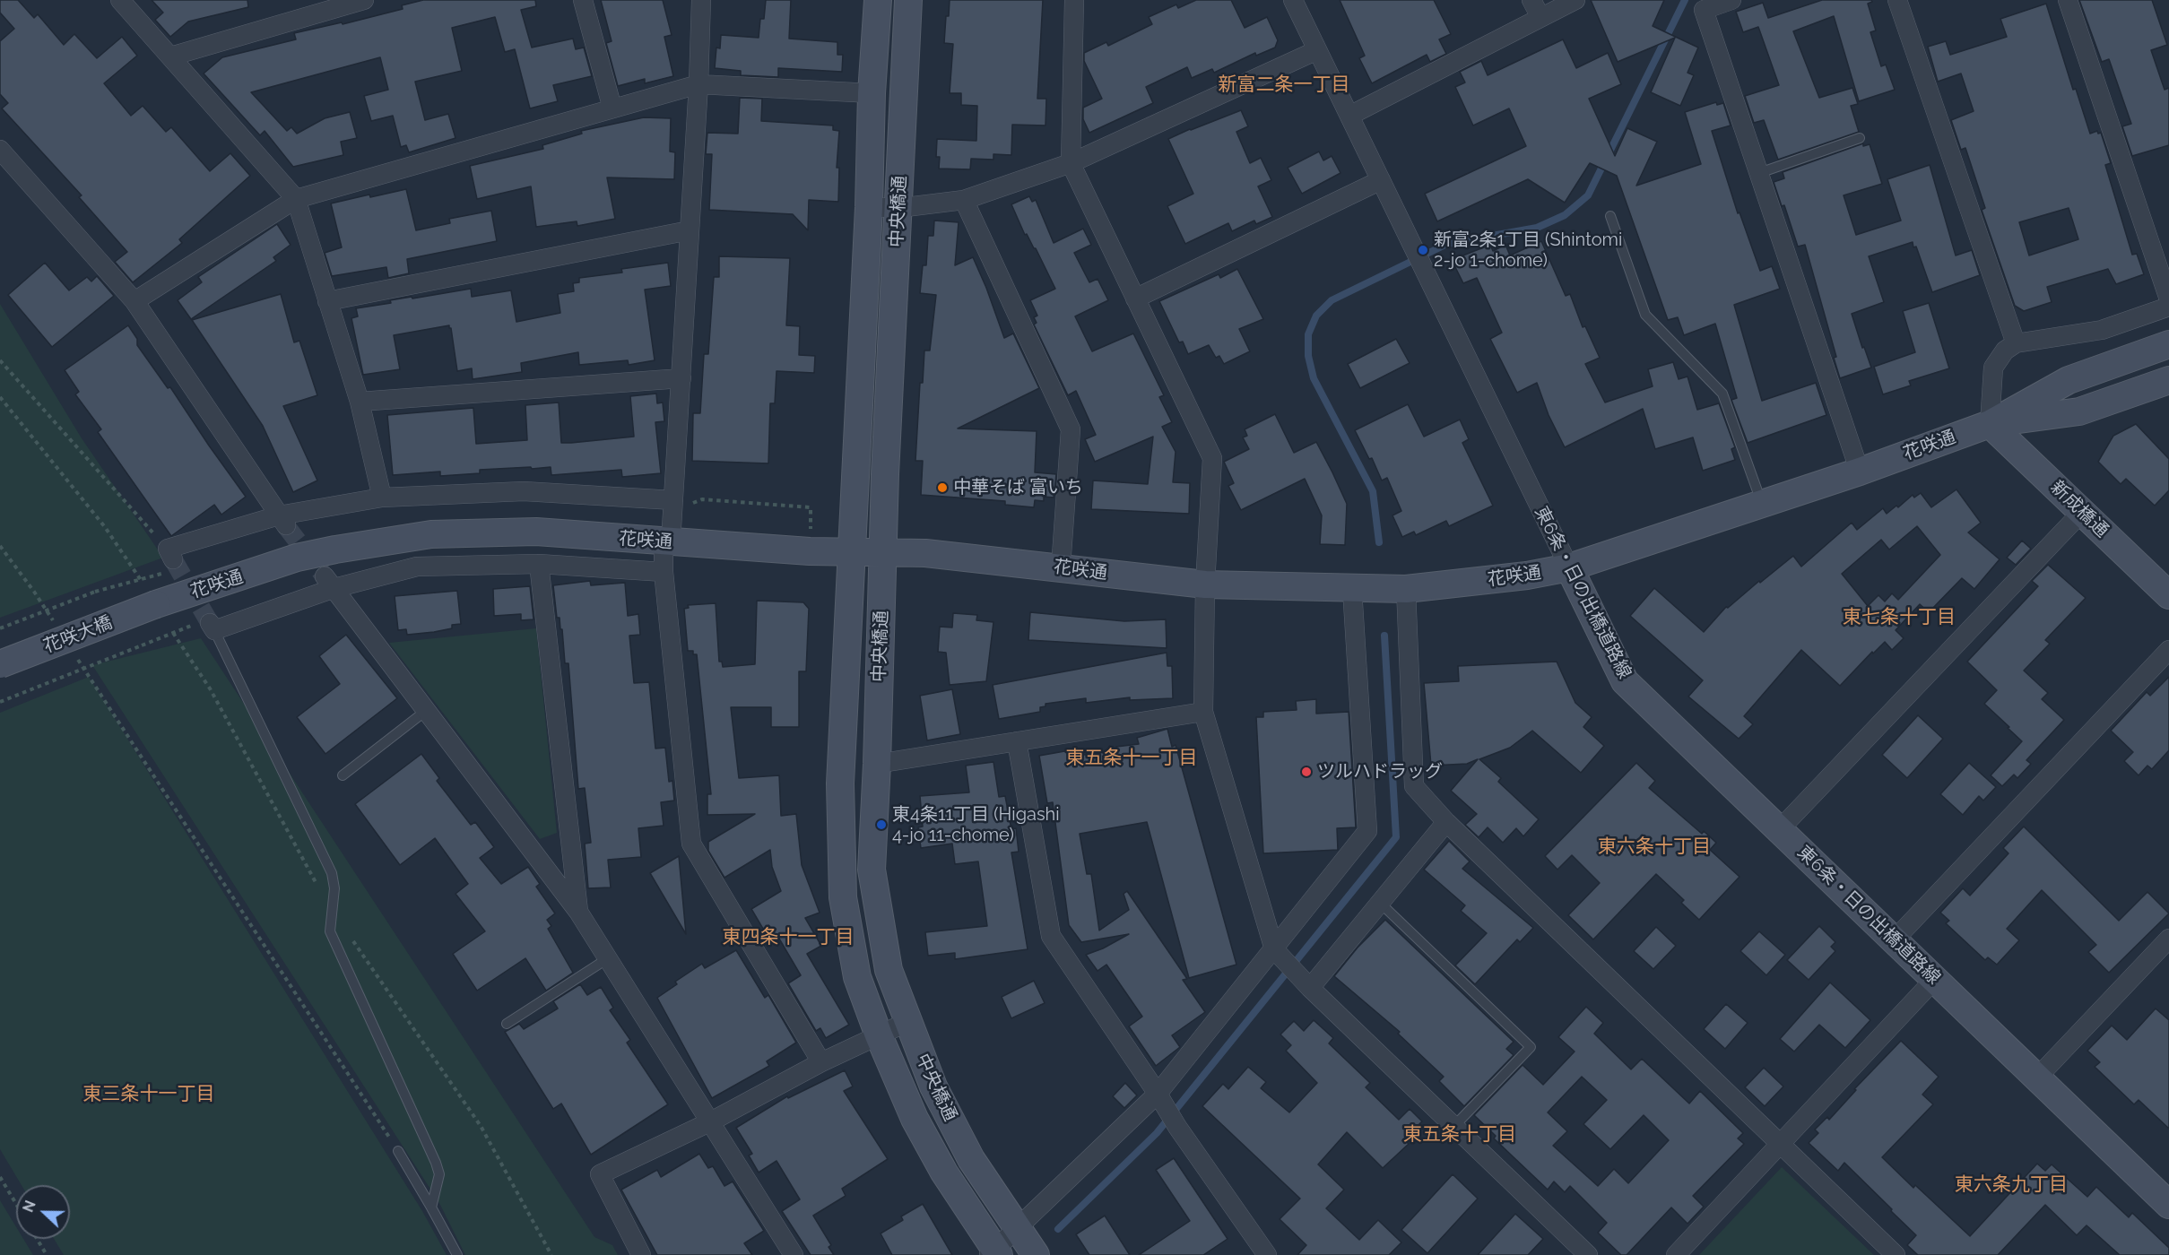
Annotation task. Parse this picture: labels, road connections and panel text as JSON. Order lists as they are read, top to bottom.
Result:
{
  "streets": {
    "street": [
      "中央橋通",
      "花咲通",
      "新成橋通",
      "東6条・日の出橋道路線",
      "花咲大橋"
    ]
  },
  "crossings": [
    ["中央橋通", "花咲通"],
    ["花咲通", "新成橋通"],
    ["花咲通", "東6条・日の出橋道路線"],
    ["花咲通", "花咲大橋"]
  ],
  "districts": [
    "新富二条一丁目",
    "東七条十丁目",
    "東五条十一丁目",
    "東六条十丁目",
    "東四条十一丁目",
    "東三条十一丁目",
    "東五条十丁目",
    "東六条九丁目"
  ],
  "places": [
    "新富2条1丁目 (Shintomi 2-jo 1-chome)",
    "中華そば 富いち",
    "ツルハドラッグ",
    "東4条11丁目 (Higashi 4-jo 11-chome)"
  ],
  "north": "left"
}
